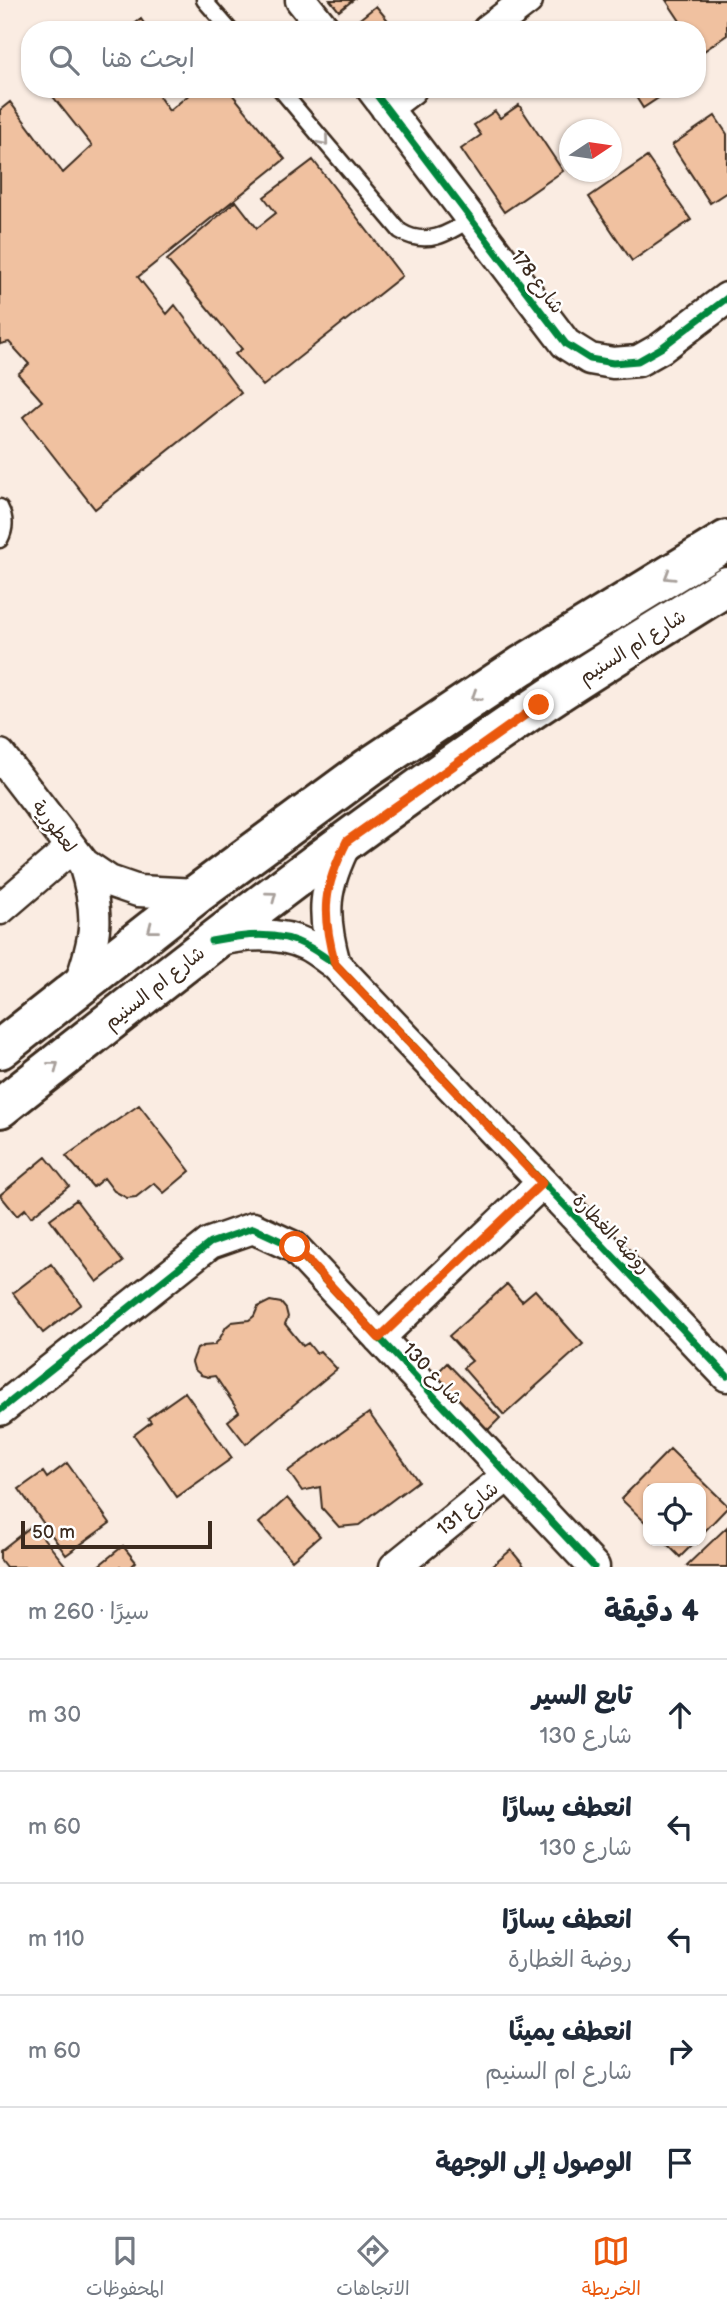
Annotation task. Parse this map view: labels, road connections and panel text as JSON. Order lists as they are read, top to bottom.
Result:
{
  "streets": {
    "main road": ["شارع ام السنيم"],
    "street": [
      "شارع 178",
      "لعطورية",
      "روضة الغطارة",
      "شارع 130",
      "شارع 131"
    ]
  },
  "crossings": [
    ["شارع ام السنيم", "لعطورية"],
    ["شارع ام السنيم", "روضة الغطارة"],
    ["روضة الغطارة", "شارع 130"],
    ["شارع 130", "شارع 131"]
  ],
  "scale_bar": "50 m",
  "north": "right",
  "page": {
    "search": "ابحث هنا",
    "scale": "50 m",
    "heading": ["4 دقيقة", "سيرًا · 260 m"],
    "list": [
      ["تابع السير", "شارع 130", "30 m"],
      ["انعطف يسارًا", "شارع 130", "60 m"],
      ["انعطف يسارًا", "روضة الغطارة", "110 m"],
      ["انعطف يمينًا", "شارع ام السنيم", "60 m"],
      "الوصول إلى الوجهة"
    ],
    "nav": ["الخريطة", "الاتجاهات", "المحفوظات"]
  }
}
